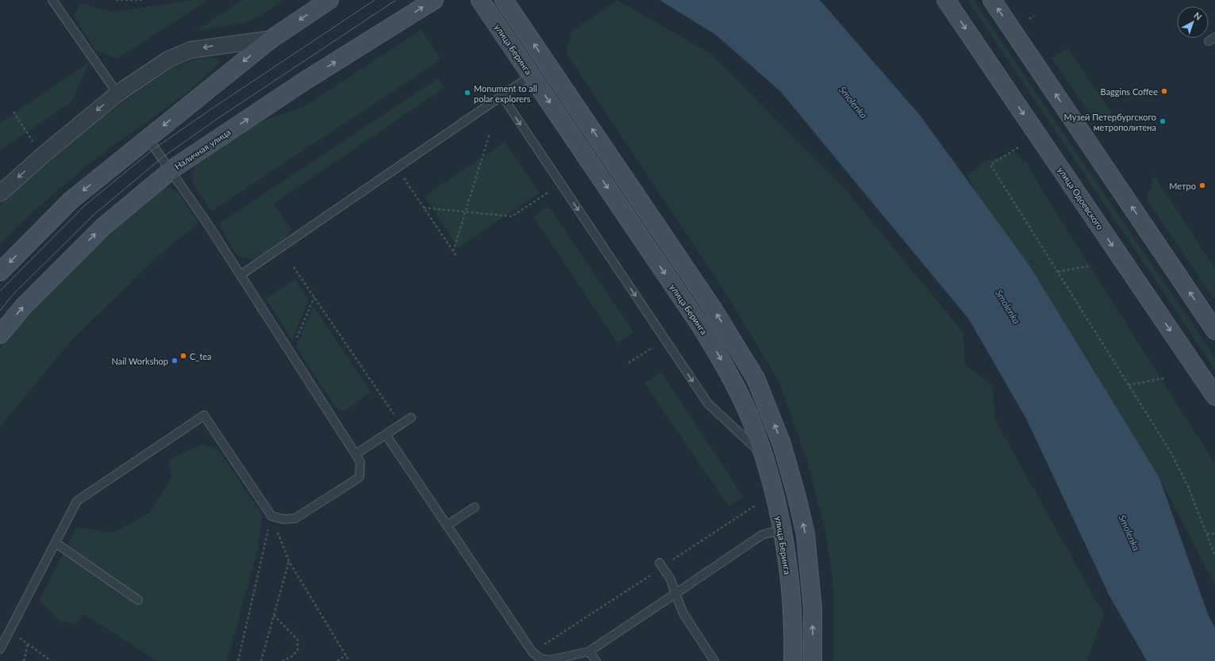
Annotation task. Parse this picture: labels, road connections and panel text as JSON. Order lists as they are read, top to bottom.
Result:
{
  "streets": {
    "street": ["улица Беринга", "Наличная улица", "улица Одоевского"]
  },
  "water": ["Smolenka"],
  "places": [
    "Baggins Coffee",
    "Monument to all polar explorers",
    "Музей Петербургского метрополитена",
    "Метро",
    "C_tea",
    "Nail Workshop"
  ],
  "north": "top right"
}
